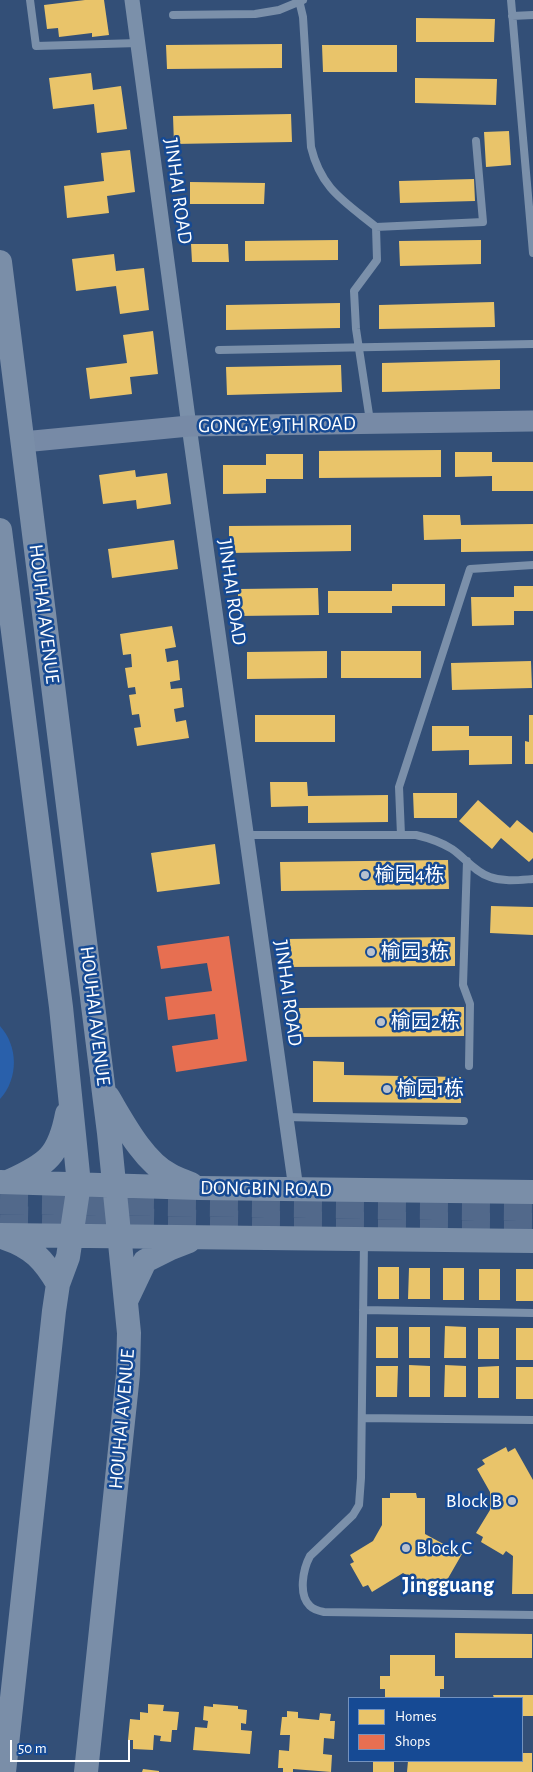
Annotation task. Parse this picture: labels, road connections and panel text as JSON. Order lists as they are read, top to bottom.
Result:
{
  "streets": {
    "main road": ["HOUHAI AVENUE", "DONGBIN ROAD"],
    "street": ["JINHAI ROAD", "GONGYE 9TH ROAD"]
  },
  "crossings": [
    ["JINHAI ROAD", "GONGYE 9TH ROAD"],
    ["JINHAI ROAD", "DONGBIN ROAD"],
    ["GONGYE 9TH ROAD", "HOUHAI AVENUE"],
    ["HOUHAI AVENUE", "DONGBIN ROAD"]
  ],
  "districts": ["Jingguang"],
  "places": [
    "榆园4栋",
    "榆园3栋",
    "榆园2栋",
    "榆园1栋",
    "Block B",
    "Block C"
  ],
  "legend": ["Homes", "Shops"],
  "scale_bar": "50 m"
}
